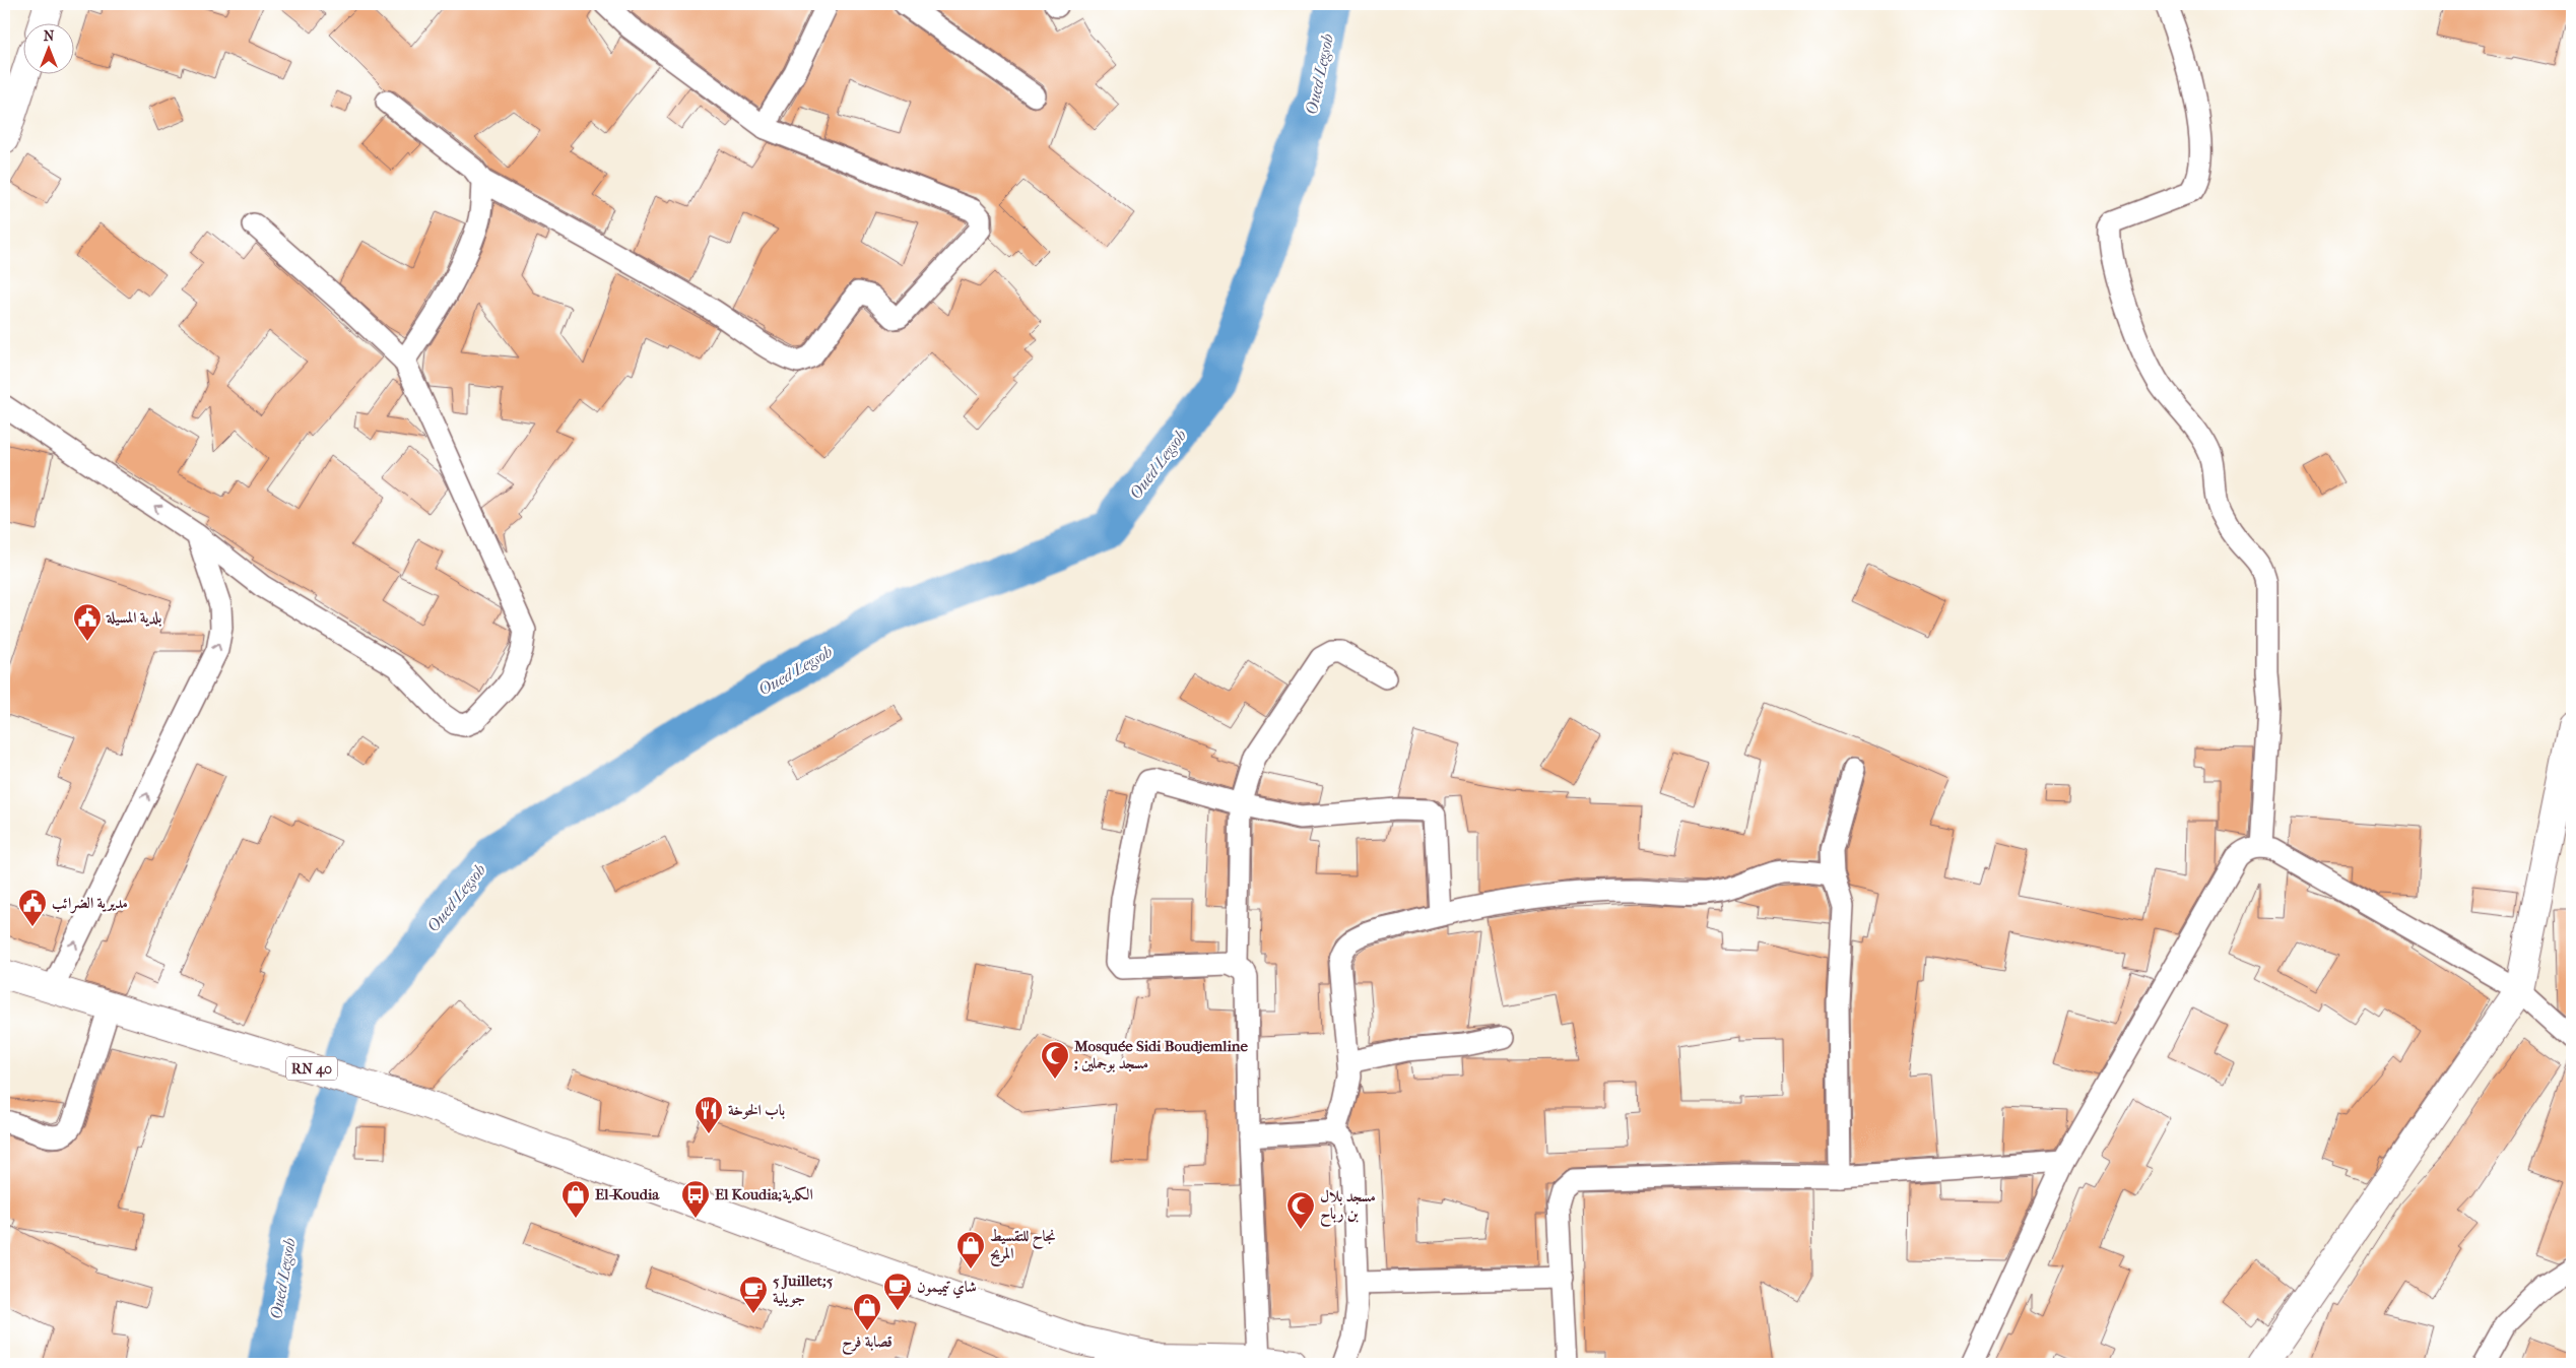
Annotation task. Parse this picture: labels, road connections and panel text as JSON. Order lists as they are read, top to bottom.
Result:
{
  "streets": {
    "main road": ["RN 40"]
  },
  "water": ["Oued Legsob"],
  "places": {
    "public building": ["بلدية المسيلة", "مديرية الضرائب"],
    "mosque": ["Mosquée Sidi Boudjemline ; مسجد بوجملين", "مسجد بلال بن رباح"],
    "restaurant": ["باب الخوخة"],
    "shop": ["El-Koudia", "نجاح للتقسيط المريح", "قصابة فرح"],
    "bus stop": ["El Koudia;الكدية"],
    "cafe": ["شاي تيميمون", "5 Juillet;5 جويلية"]
  },
  "north": "top"
}
